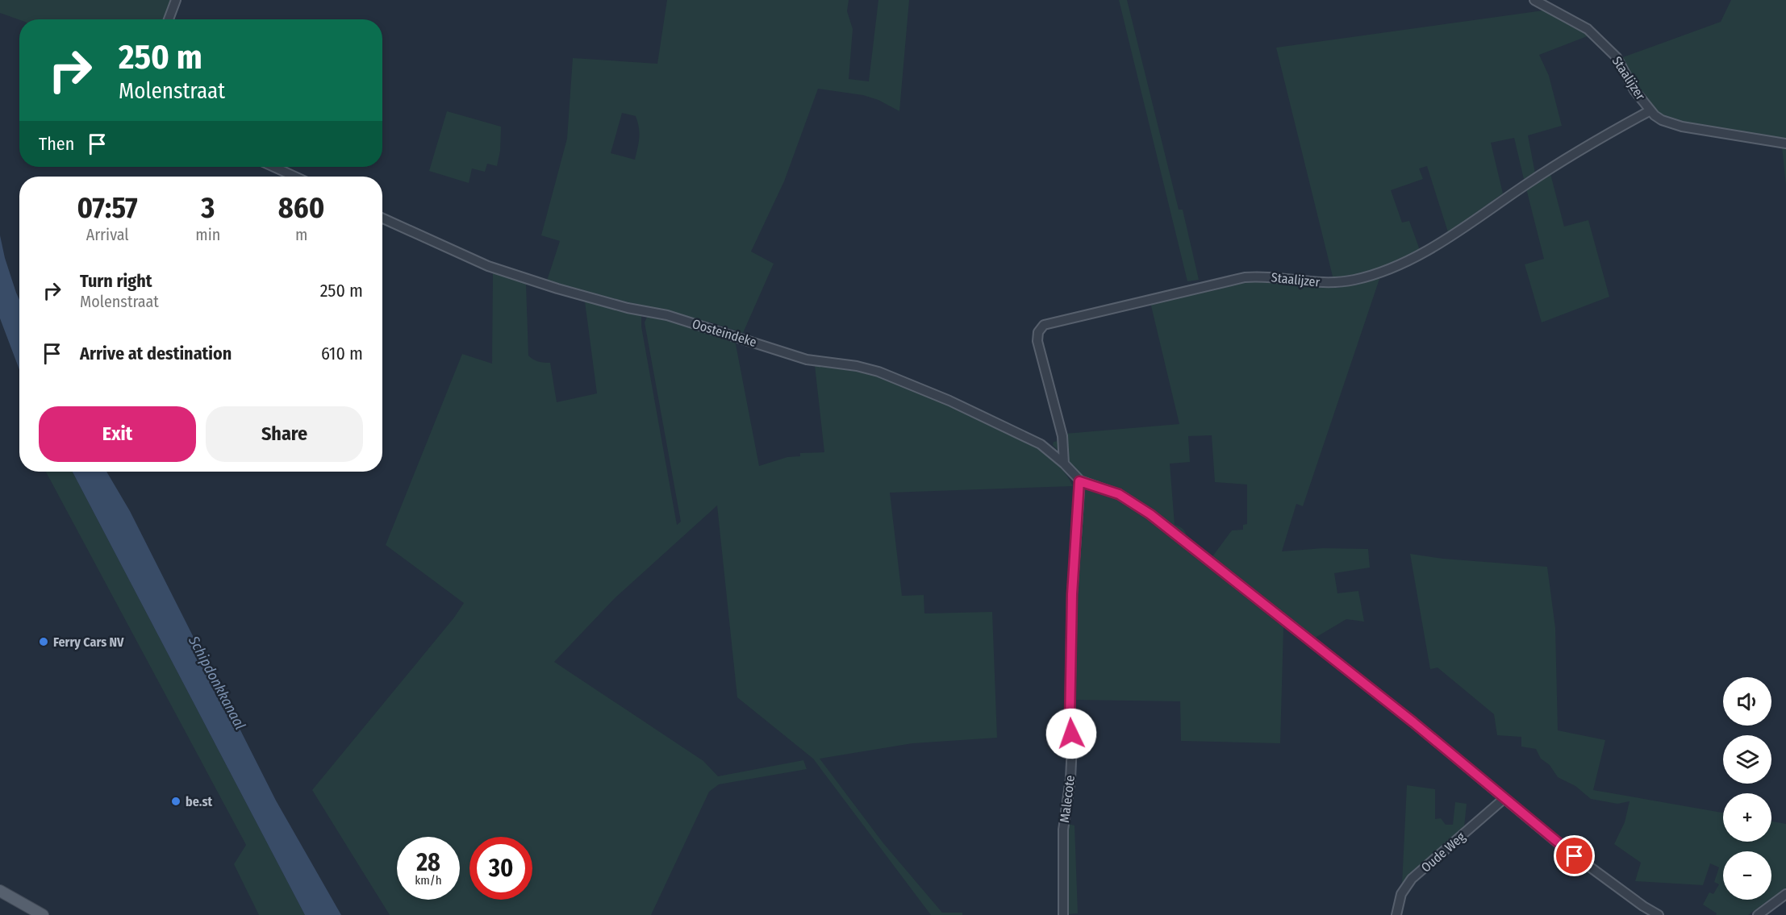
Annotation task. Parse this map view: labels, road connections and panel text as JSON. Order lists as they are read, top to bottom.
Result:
{
  "streets": {
    "street": [
      "Staalijzer",
      "Oosteindeke",
      "Malecote",
      "Oude Weg"
    ]
  },
  "crossings": [
    ["Staalijzer", "Oosteindeke"],
    ["Oosteindeke", "Malecote"]
  ],
  "water": ["Schipdonkkanaal"],
  "places": ["Ferry Cars NV", "be.st"],
  "page": {
    "turn": ["250 m", "Molenstraat"],
    "then": "Then",
    "eta": [
      "07:57",
      "Arrival",
      "3",
      "min",
      "860",
      "m"
    ],
    "list": [
      {
        "name": "Turn right",
        "note": "Molenstraat",
        "value": "250 m"
      },
      {
        "name": "Arrive at destination",
        "value": "610 m"
      }
    ],
    "buttons": ["Exit", "Share"],
    "map_buttons": ["+", "−"],
    "speed": "28 km/h",
    "limit": "30"
  }
}
